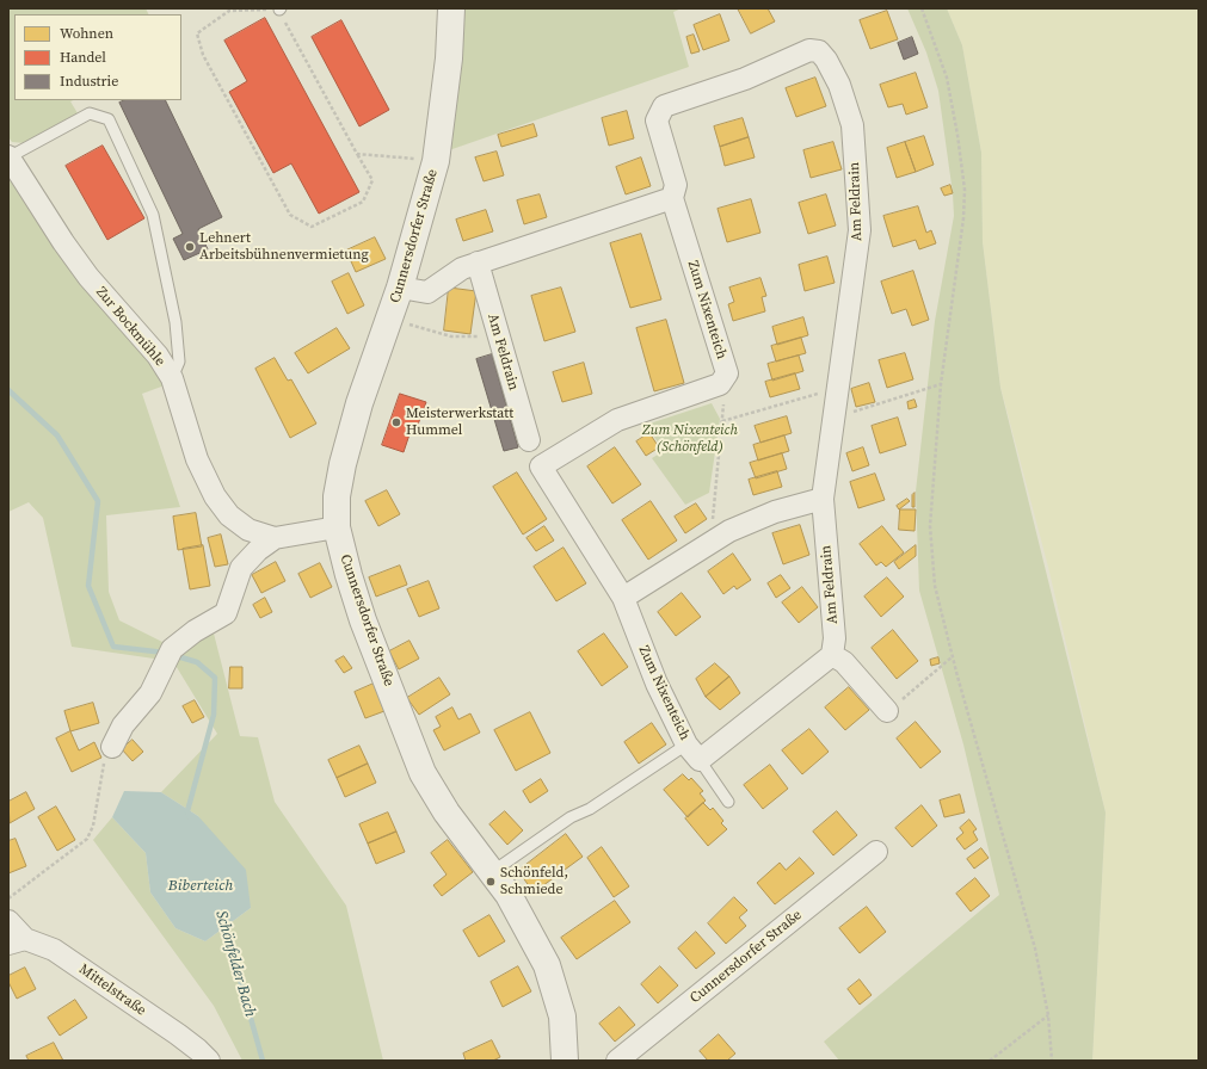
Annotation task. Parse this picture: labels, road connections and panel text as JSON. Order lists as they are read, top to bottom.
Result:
{
  "streets": {
    "street": [
      "Am Feldrain",
      "Cunnersdorfer Straße",
      "Zum Nixenteich",
      "Zur Bockmühle",
      "Mittelstraße"
    ]
  },
  "crossings": [
    ["Am Feldrain", "Zum Nixenteich"],
    ["Cunnersdorfer Straße", "Zur Bockmühle"]
  ],
  "water": ["Biberteich", "Schönfelder Bach"],
  "parks": ["Zum Nixenteich (Schönfeld)"],
  "places": ["Lehnert Arbeitsbühnenvermietung", "Meisterwerkstatt Hummel", "Schönfeld, Schmiede"],
  "legend": ["Wohnen", "Handel", "Industrie"]
}
